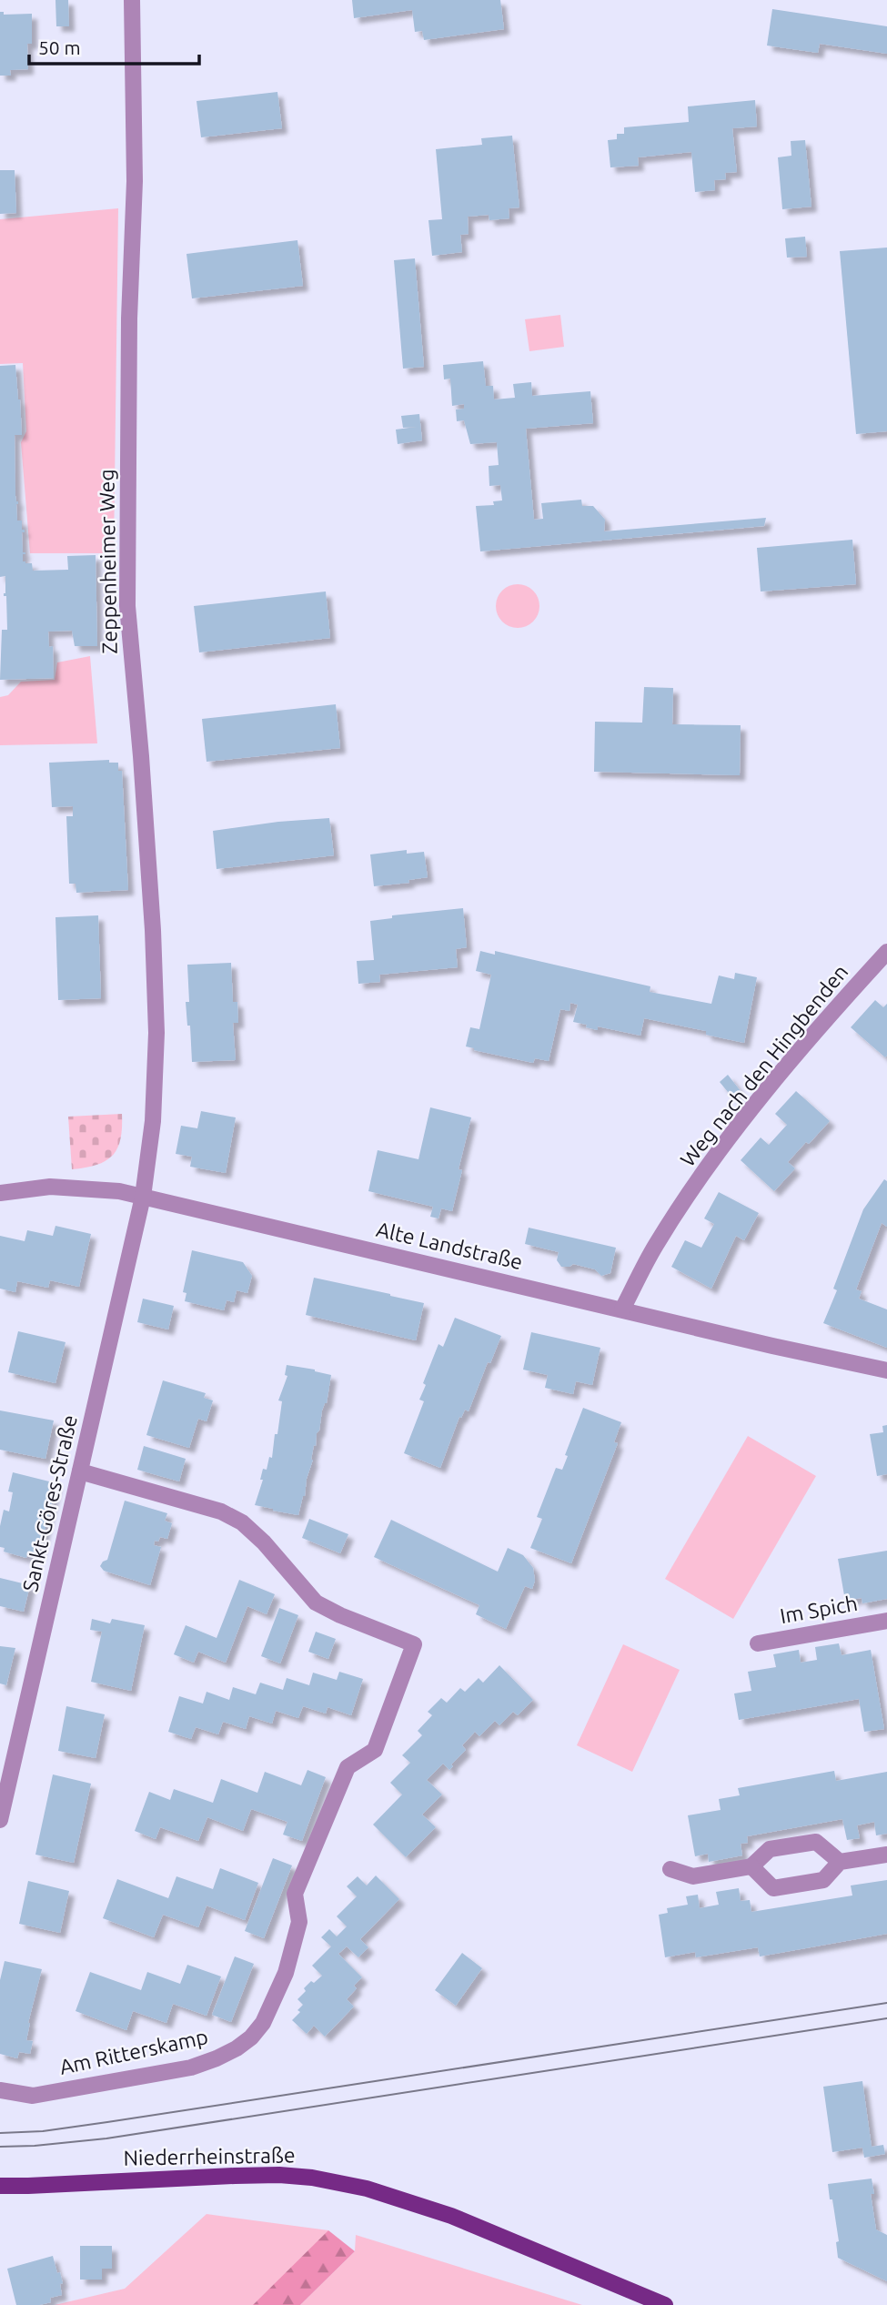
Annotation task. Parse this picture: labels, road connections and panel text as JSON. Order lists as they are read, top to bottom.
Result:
{
  "streets": {
    "main road": ["Niederrheinstraße"],
    "street": [
      "Zeppenheimer Weg",
      "Weg nach den Hingbenden",
      "Alte Landstraße",
      "Sankt-Göres-Straße",
      "Im Spich",
      "Am Ritterskamp"
    ]
  },
  "crossings": [
    ["Zeppenheimer Weg", "Alte Landstraße"],
    ["Zeppenheimer Weg", "Sankt-Göres-Straße"],
    ["Weg nach den Hingbenden", "Alte Landstraße"],
    ["Alte Landstraße", "Sankt-Göres-Straße"],
    ["Sankt-Göres-Straße", "Am Ritterskamp"]
  ],
  "scale_bar": "50 m"
}
